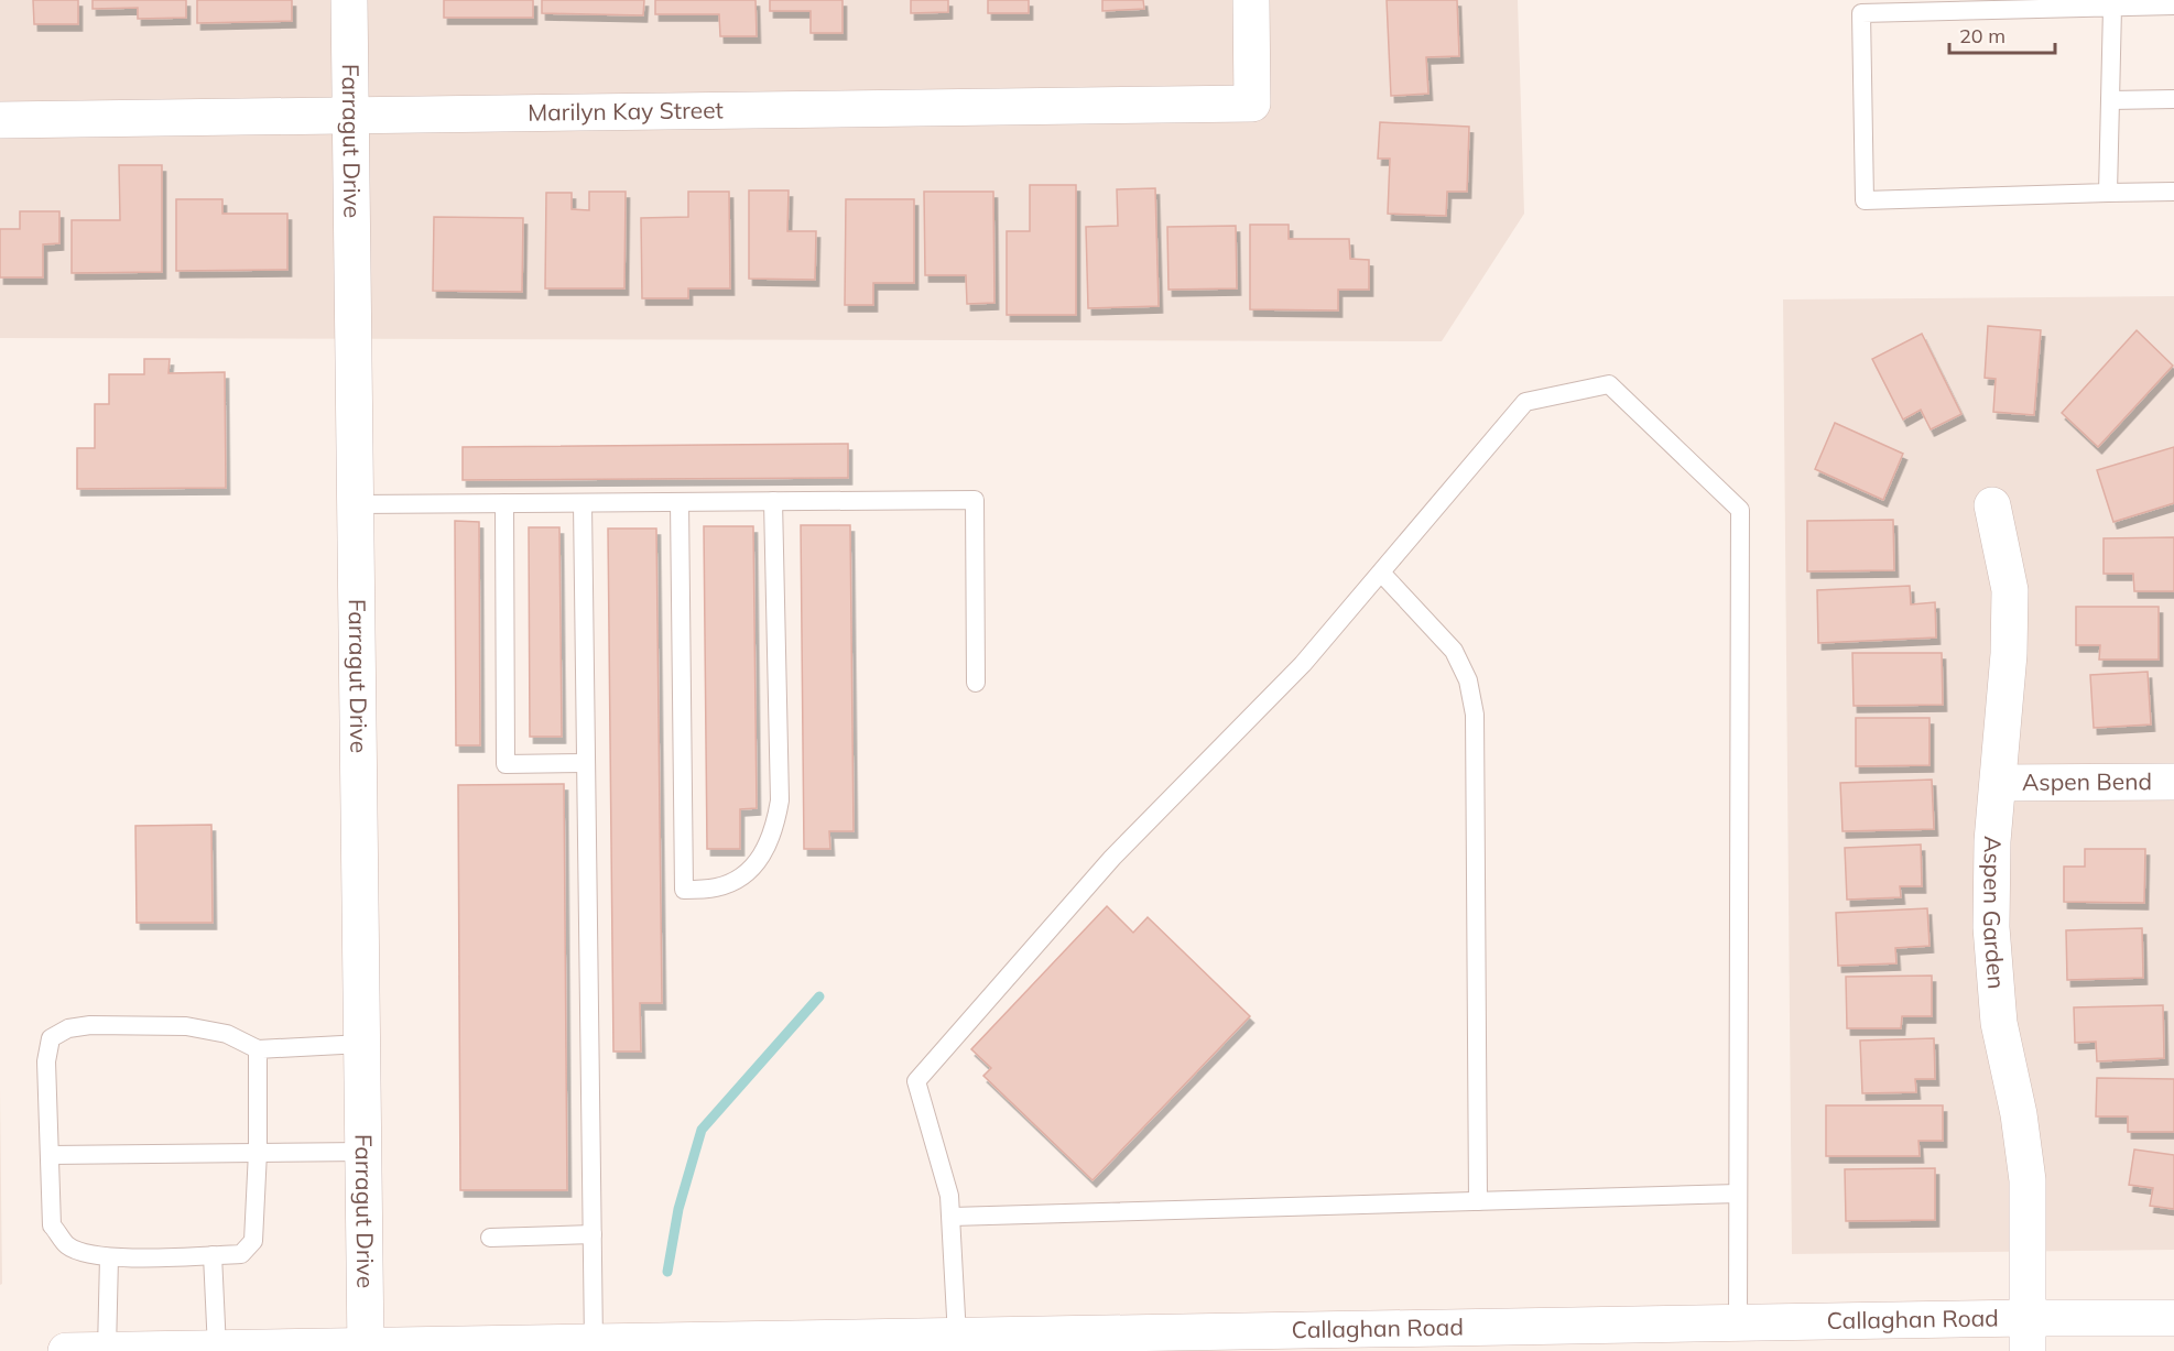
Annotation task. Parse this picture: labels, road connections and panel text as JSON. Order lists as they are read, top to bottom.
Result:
{
  "streets": {
    "street": [
      "Marilyn Kay Street",
      "Farragut Drive",
      "Aspen Bend",
      "Aspen Garden",
      "Callaghan Road"
    ]
  },
  "crossings": [
    ["Marilyn Kay Street", "Farragut Drive"],
    ["Farragut Drive", "Callaghan Road"],
    ["Aspen Bend", "Aspen Garden"],
    ["Aspen Garden", "Callaghan Road"]
  ],
  "scale_bar": "20 m"
}
